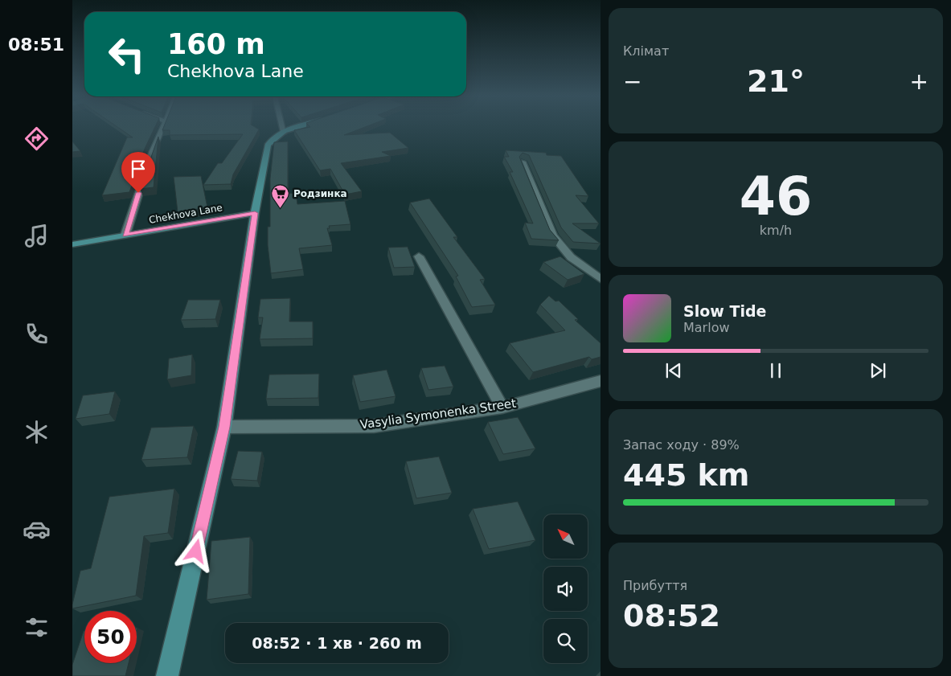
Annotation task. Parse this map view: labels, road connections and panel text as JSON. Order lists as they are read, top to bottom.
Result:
{
  "streets": {
    "main road": ["Chekhova Lane"],
    "street": ["Vasylia Symonenka Street"]
  },
  "places": {
    "supermarket": ["Родзинка"]
  },
  "north": "top left",
  "page": {
    "tabs": "08:51",
    "tile": [
      "Клімат",
      ["46", "km/h"],
      ["Запас ходу · 89%", "445 km"],
      ["Прибуття", "08:52"]
    ],
    "turn": ["160 m", "Chekhova Lane"],
    "heat": ["−", "21°", "+"],
    "song": ["Slow Tide", "Marlow"],
    "limit": "50",
    "trip": "08:52 · 1 хв · 260 m"
  }
}
